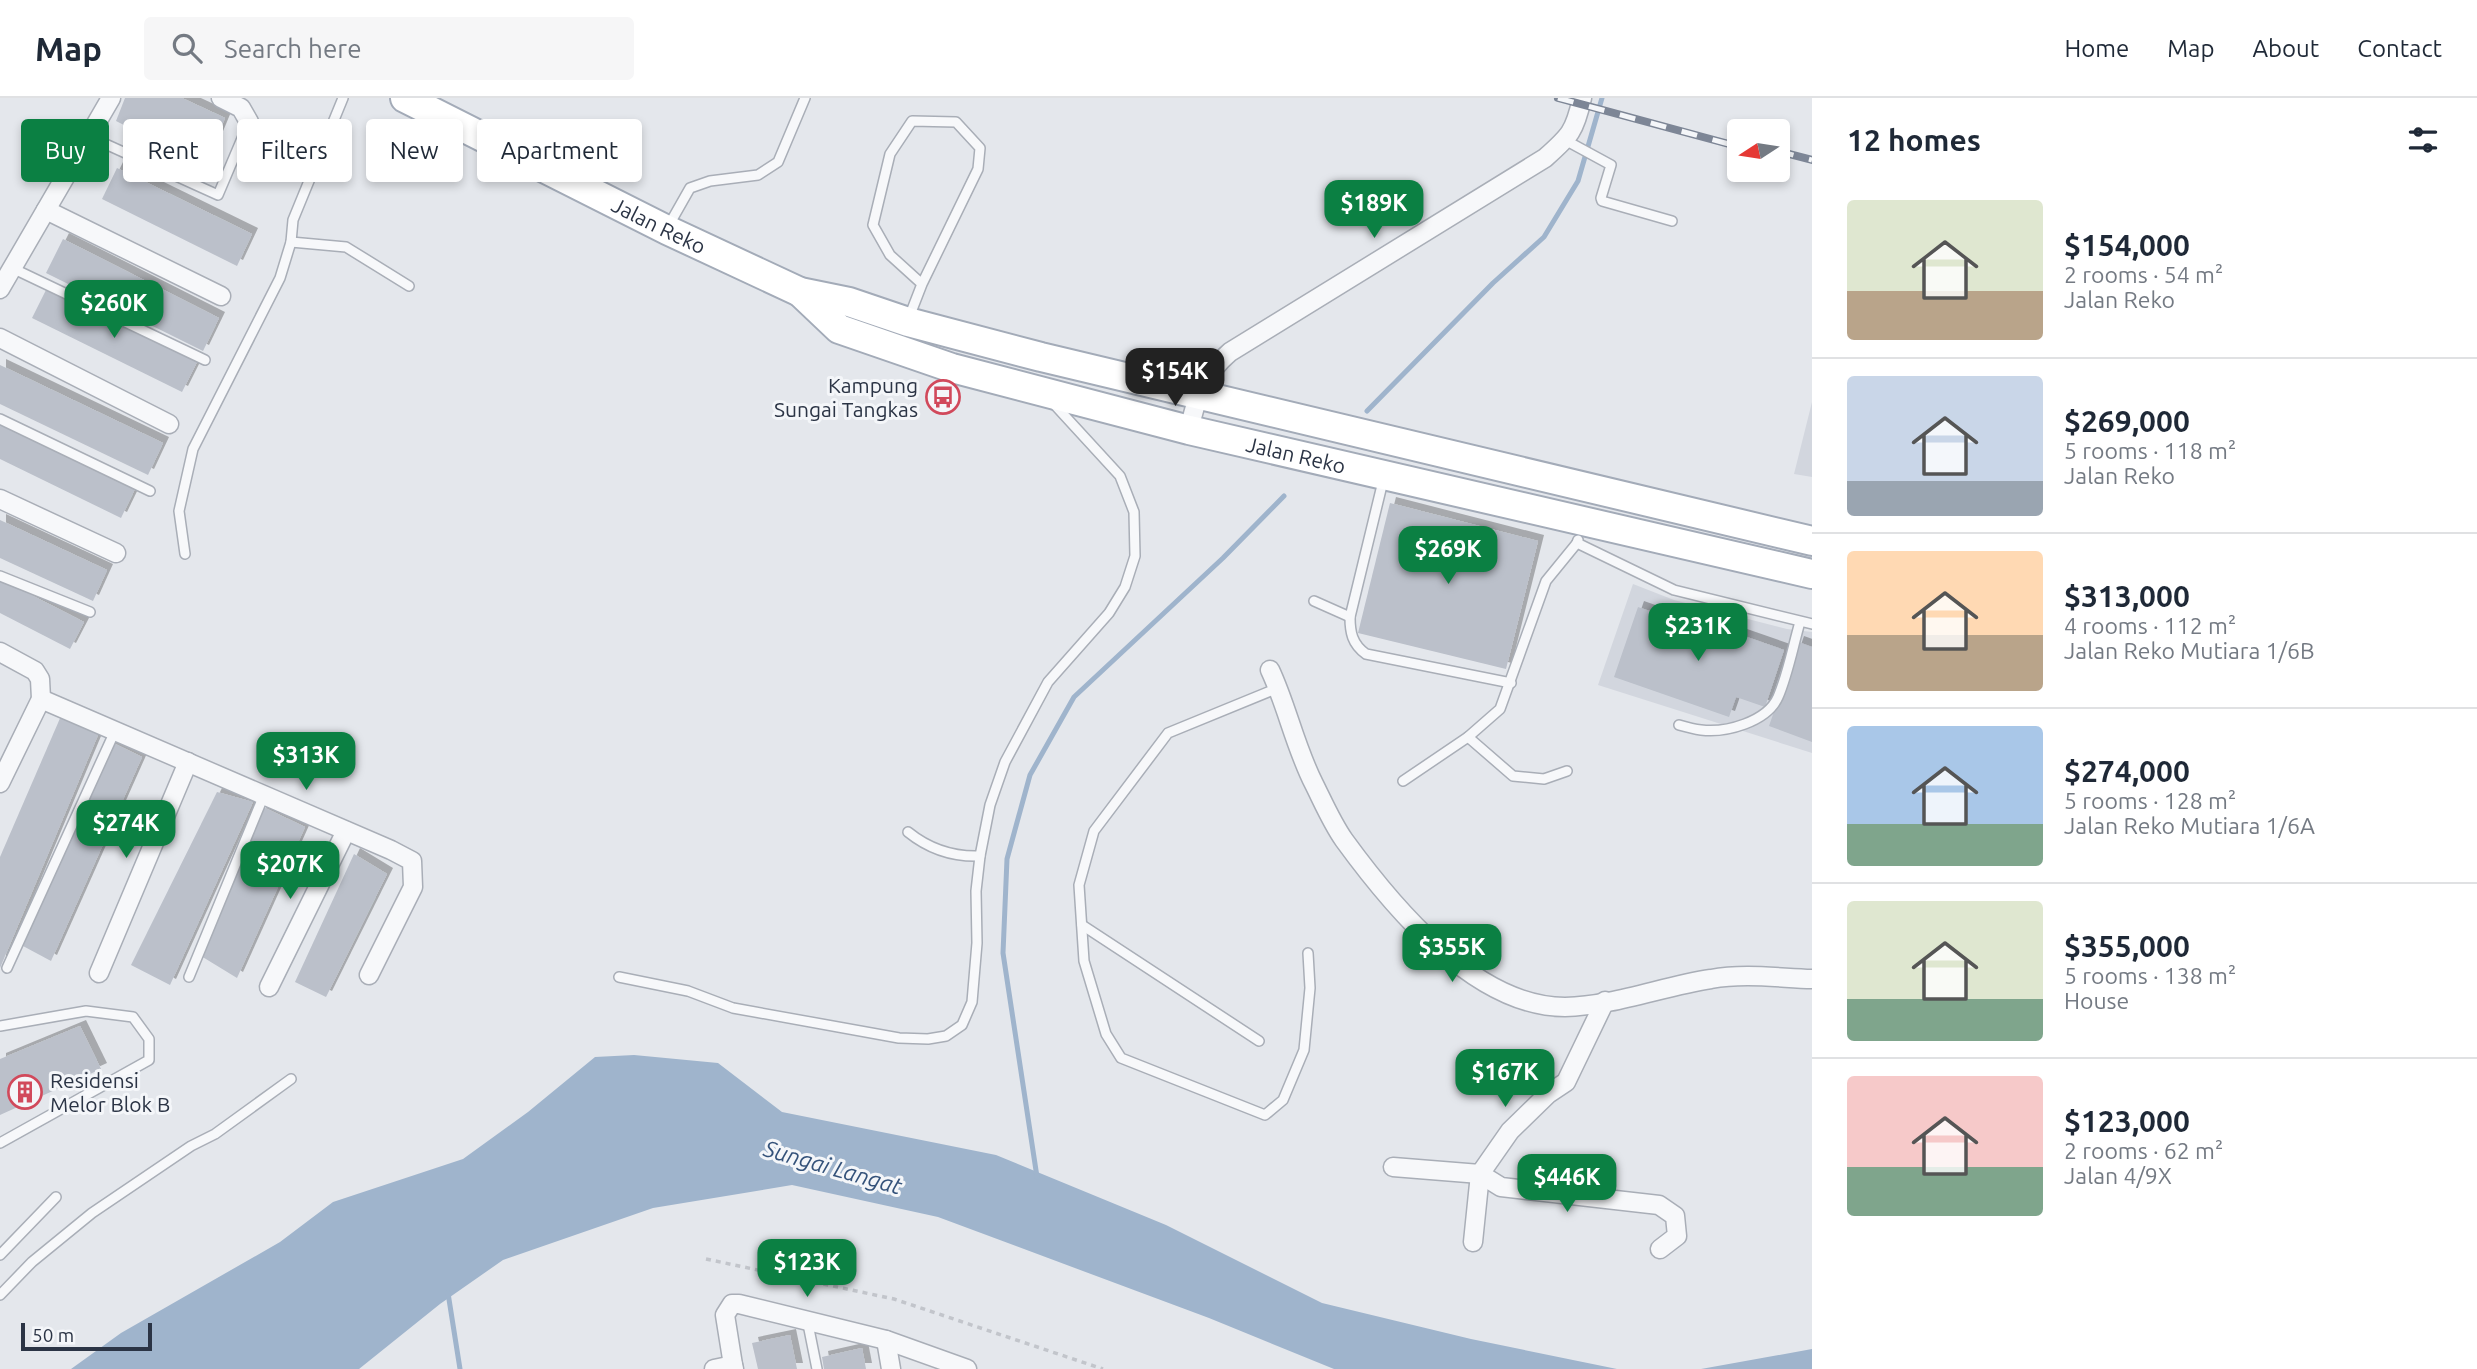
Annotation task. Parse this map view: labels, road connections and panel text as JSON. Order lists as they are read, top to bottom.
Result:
{
  "streets": {
    "main road": ["Jalan Reko"]
  },
  "water": ["Sungai Langat"],
  "places": {
    "bus stop": ["Kampung Sungai Tangkas"],
    "building": ["Residensi Melor Blok B"]
  },
  "scale_bar": "50 m",
  "north": "left",
  "page": {
    "header": "Map",
    "search": "Search here",
    "nav": [
      "Home",
      "Map",
      "About",
      "Contact"
    ],
    "heading": "12 homes",
    "chip": [
      "Buy",
      "Rent",
      "Filters",
      "New",
      "Apartment"
    ],
    "price": [
      "$189K",
      "$260K",
      "$154K",
      "$269K",
      "$231K",
      "$313K",
      "$274K",
      "$207K",
      "$355K",
      "$167K",
      "$446K",
      "$123K"
    ],
    "list": [
      {
        "name": "$154,000",
        "note": "2 rooms · 54 m² · Jalan Reko"
      },
      {
        "name": "$269,000",
        "note": "5 rooms · 118 m² · Jalan Reko"
      },
      {
        "name": "$313,000",
        "note": "4 rooms · 112 m² · Jalan Reko Mutiara 1/6B"
      },
      {
        "name": "$274,000",
        "note": "5 rooms · 128 m² · Jalan Reko Mutiara 1/6A"
      },
      {
        "name": "$355,000",
        "note": "5 rooms · 138 m² · House"
      },
      {
        "name": "$123,000",
        "note": "2 rooms · 62 m² · Jalan 4/9X"
      }
    ],
    "scale": "50 m"
  }
}
